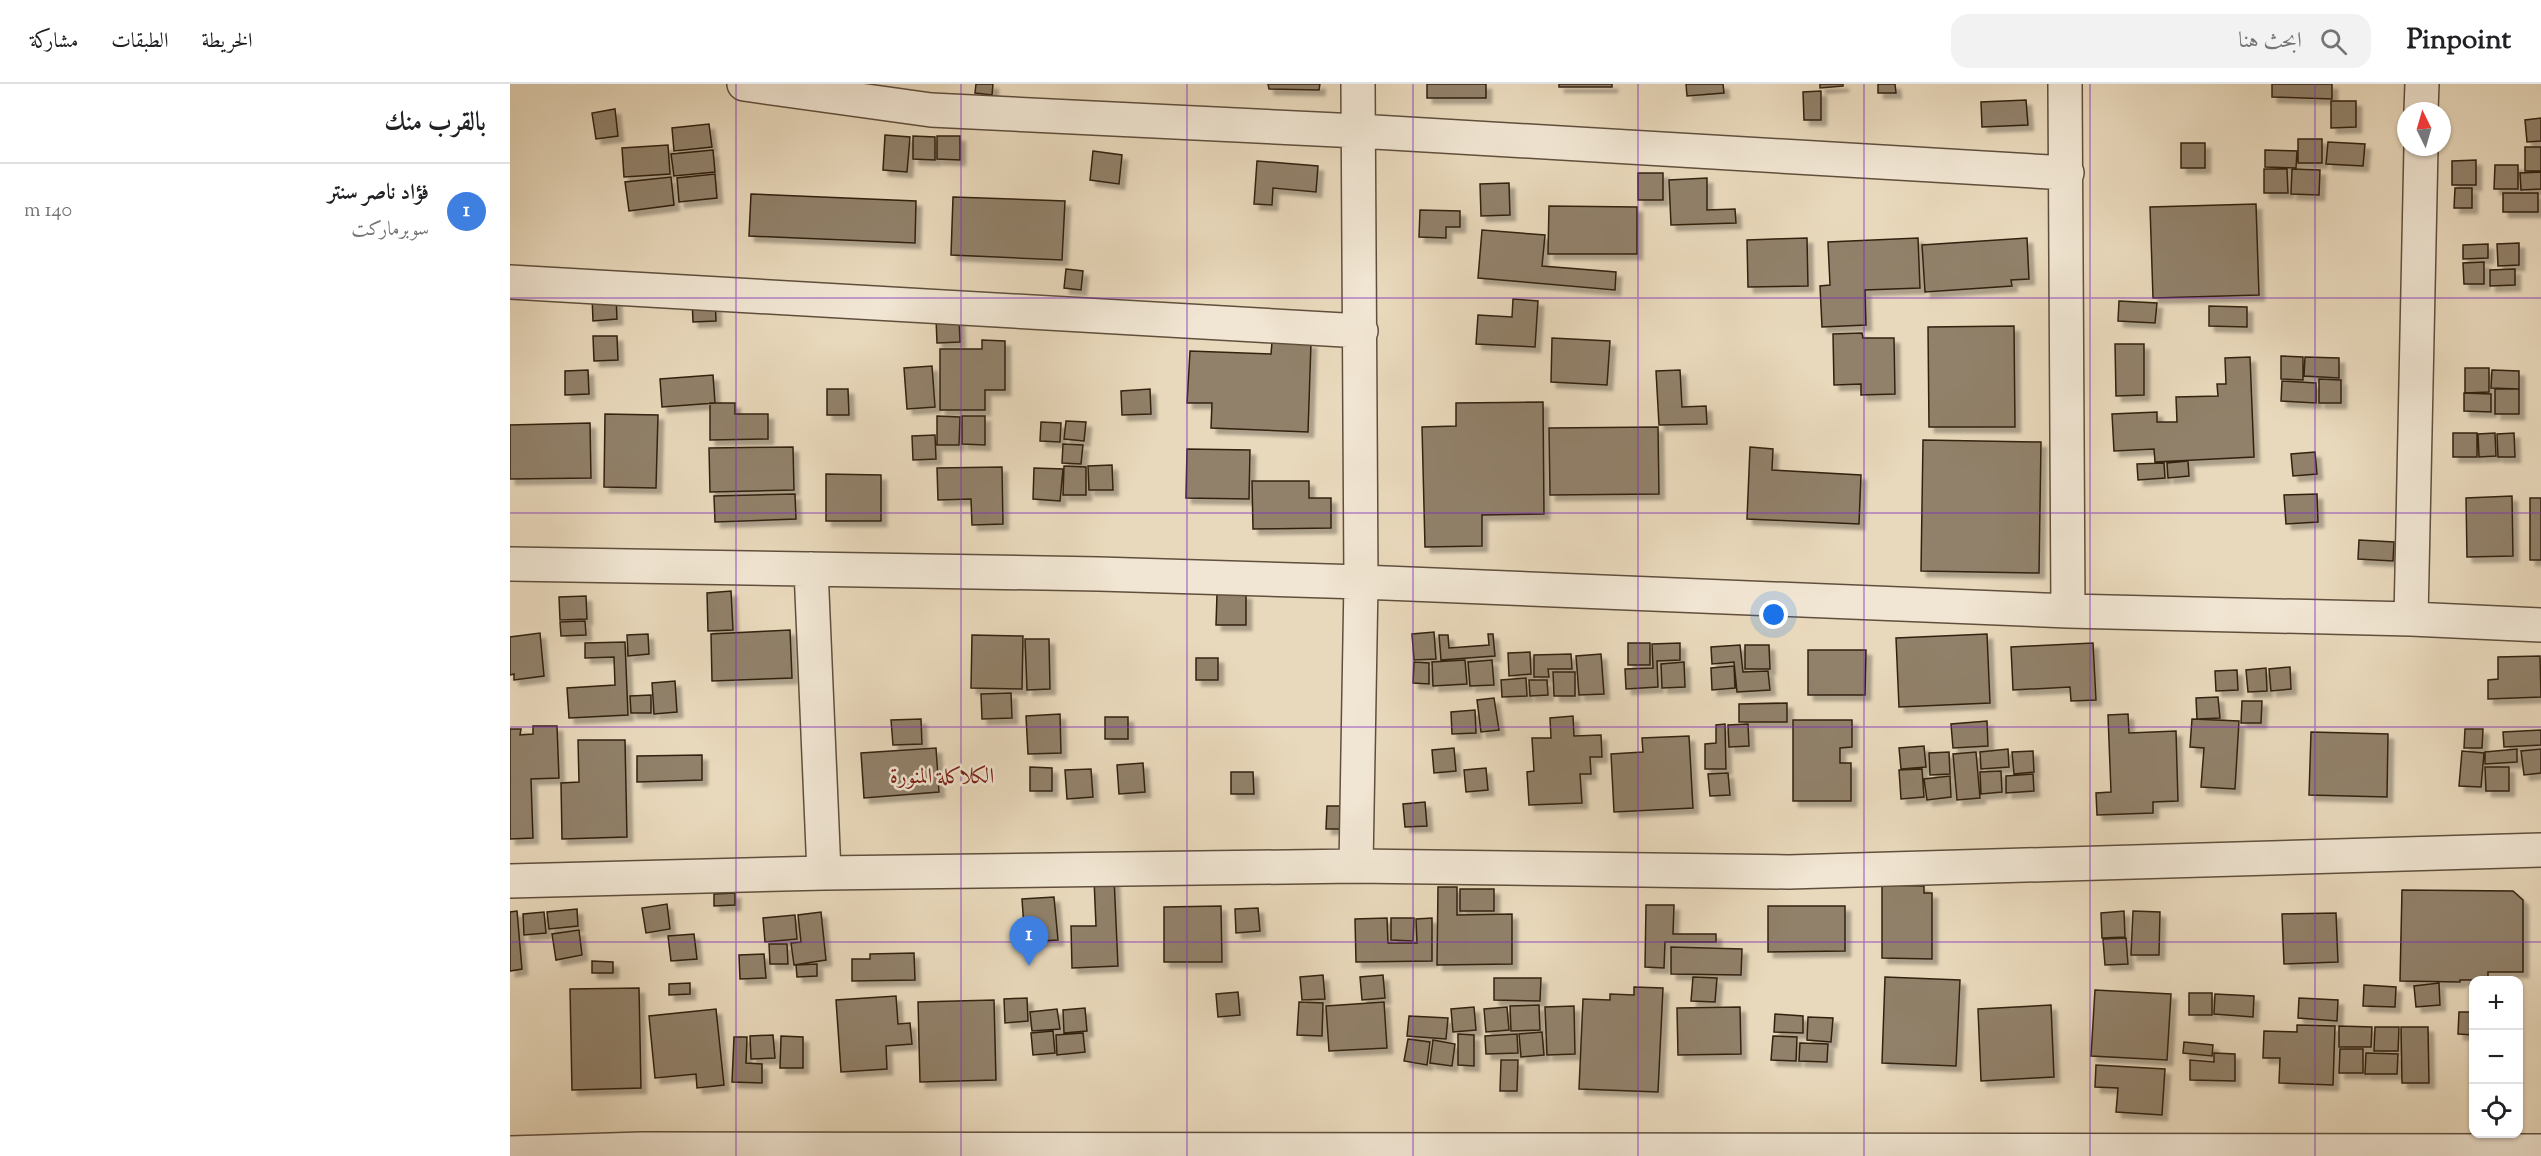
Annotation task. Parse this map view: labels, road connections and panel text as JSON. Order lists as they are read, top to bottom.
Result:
{
  "districts": ["الكلاكلة المنورة"],
  "north": "top",
  "page": {
    "header": "Pinpoint",
    "search": "ابحث هنا",
    "nav": ["الخريطة", "الطبقات", "مشاركة"],
    "heading": "بالقرب منك",
    "list": [
      {
        "mark": "1",
        "name": "فؤاد ناصر سنتر",
        "note": "سوبرماركت",
        "value": "140 m"
      }
    ],
    "pins": "1",
    "map_buttons": ["+", "−"]
  }
}
